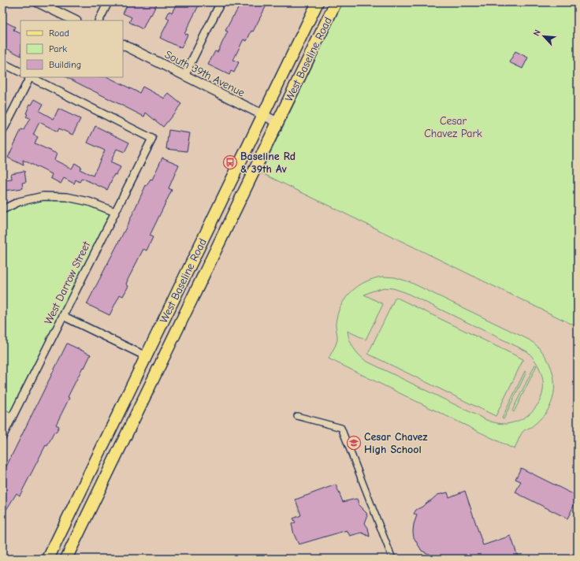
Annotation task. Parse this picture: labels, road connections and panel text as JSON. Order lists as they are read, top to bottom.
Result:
{
  "streets": {
    "main road": ["West Baseline Road"],
    "street": ["South 39th Avenue", "West Darrow Street"]
  },
  "crossings": [
    ["West Baseline Road", "South 39th Avenue"]
  ],
  "parks": ["Cesar Chavez Park"],
  "places": {
    "bus stop": ["Baseline Rd & 39th Av"],
    "school or university": ["Cesar Chavez High School"]
  },
  "legend": ["Road", "Park", "Building"],
  "north": "top left"
}
